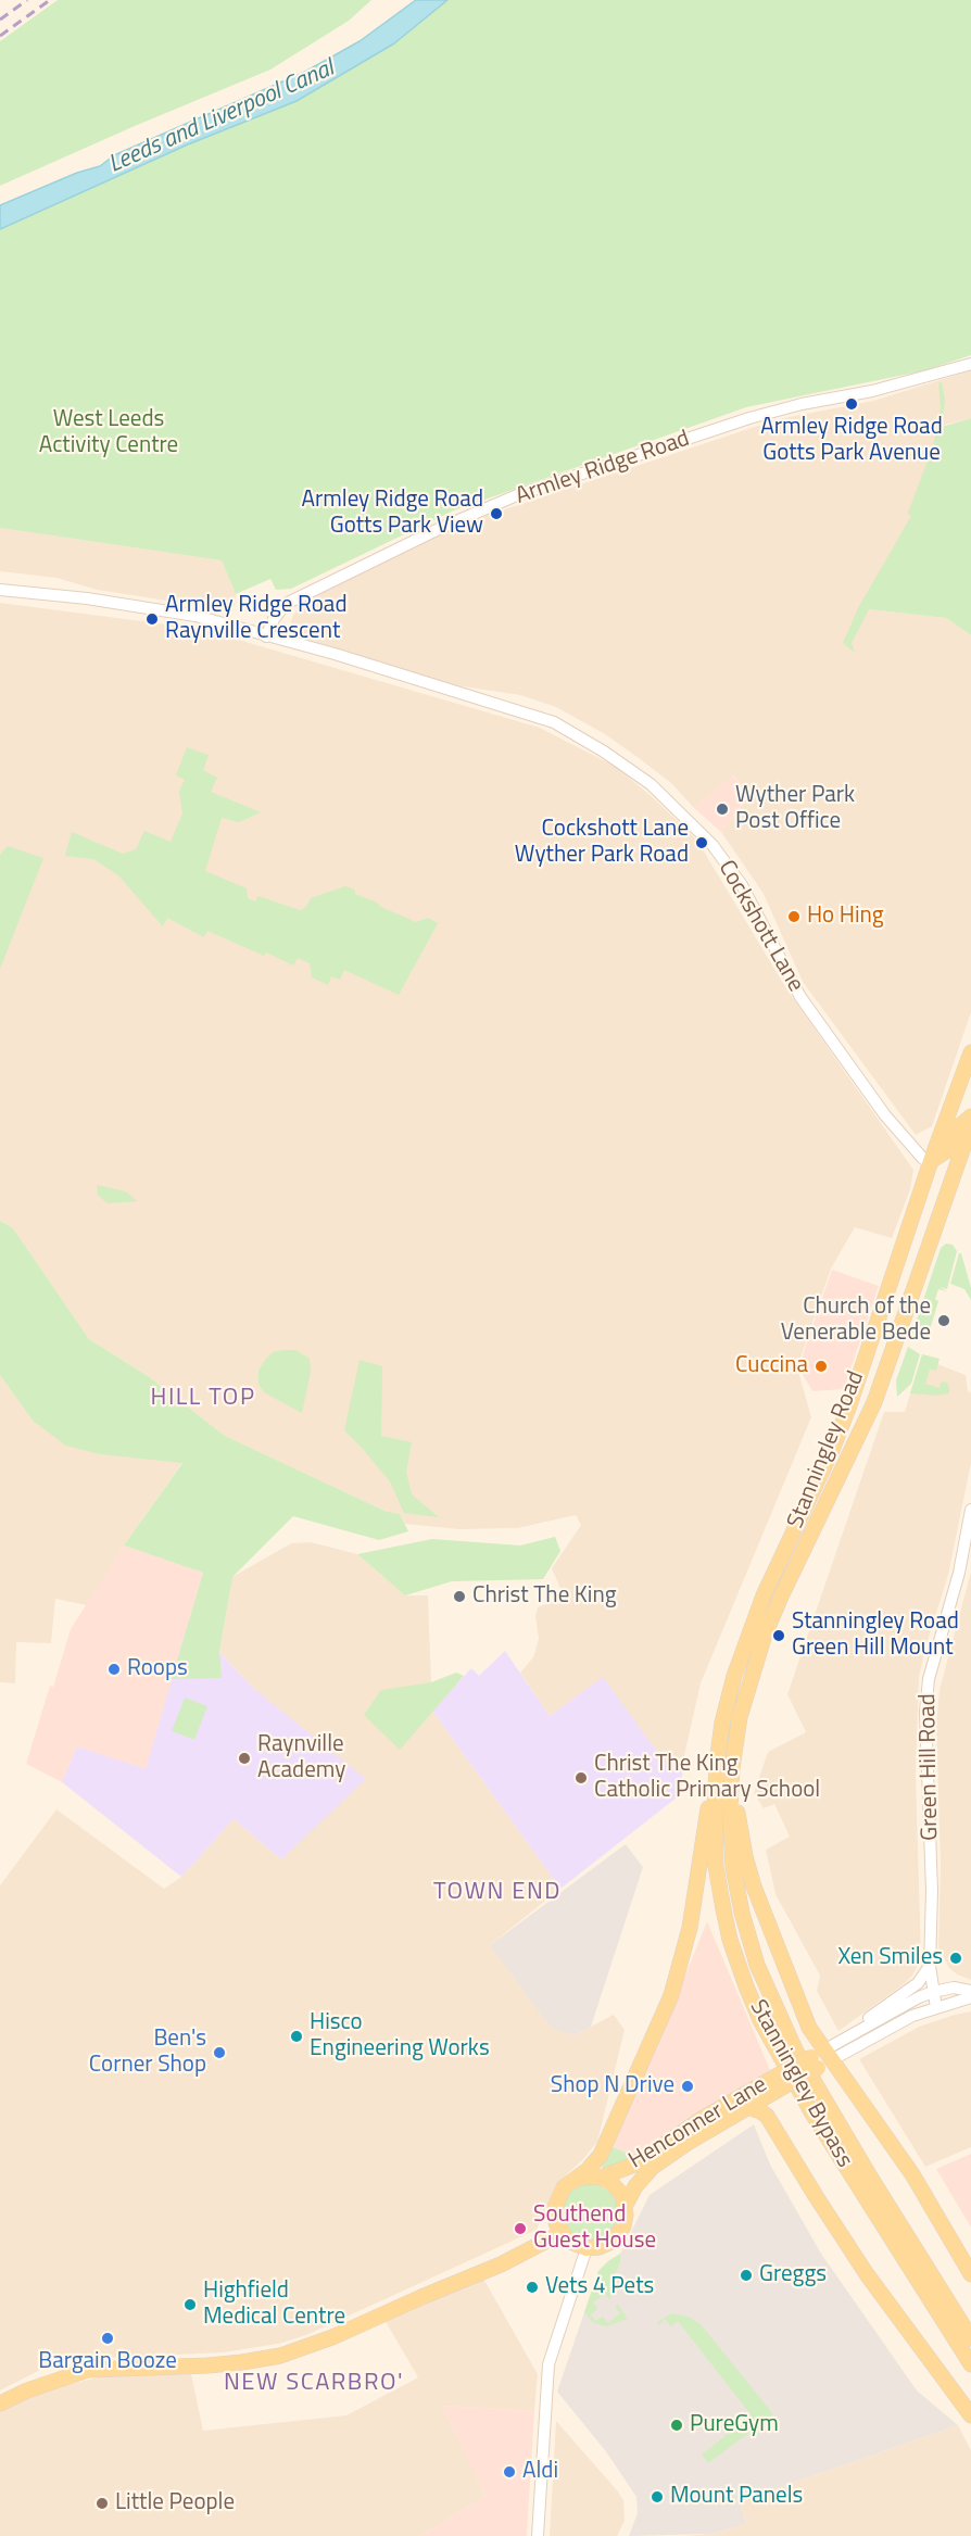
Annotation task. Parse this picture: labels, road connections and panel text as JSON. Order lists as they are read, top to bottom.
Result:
{
  "streets": {
    "main road": ["Stanningley Road", "Stanningley Bypass", "Henconner Lane"],
    "street": ["Armley Ridge Road", "Cockshott Lane", "Green Hill Road"]
  },
  "crossings": [
    ["Armley Ridge Road", "Cockshott Lane"],
    ["Cockshott Lane", "Stanningley Road"],
    ["Stanningley Road", "Stanningley Bypass"],
    ["Green Hill Road", "Henconner Lane"]
  ],
  "districts": ["HILL TOP", "TOWN END", "NEW SCARBRO'"],
  "water": ["Leeds and Liverpool Canal"],
  "parks": ["West Leeds Activity Centre"],
  "places": [
    "Armley Ridge Road Gotts Park Avenue",
    "Armley Ridge Road Gotts Park View",
    "Armley Ridge Road Raynville Crescent",
    "Wyther Park Post Office",
    "Cockshott Lane Wyther Park Road",
    "Ho Hing",
    "Church of the Venerable Bede",
    "Cuccina",
    "Christ The King",
    "Stanningley Road Green Hill Mount",
    "Roops",
    "Raynville Academy",
    "Christ The King Catholic Primary School",
    "Xen Smiles",
    "Hisco Engineering Works",
    "Ben's Corner Shop",
    "Shop N Drive",
    "Southend Guest House",
    "Greggs",
    "Vets 4 Pets",
    "Highfield Medical Centre",
    "Bargain Booze",
    "PureGym",
    "Aldi",
    "Mount Panels",
    "Little People"
  ]
}
